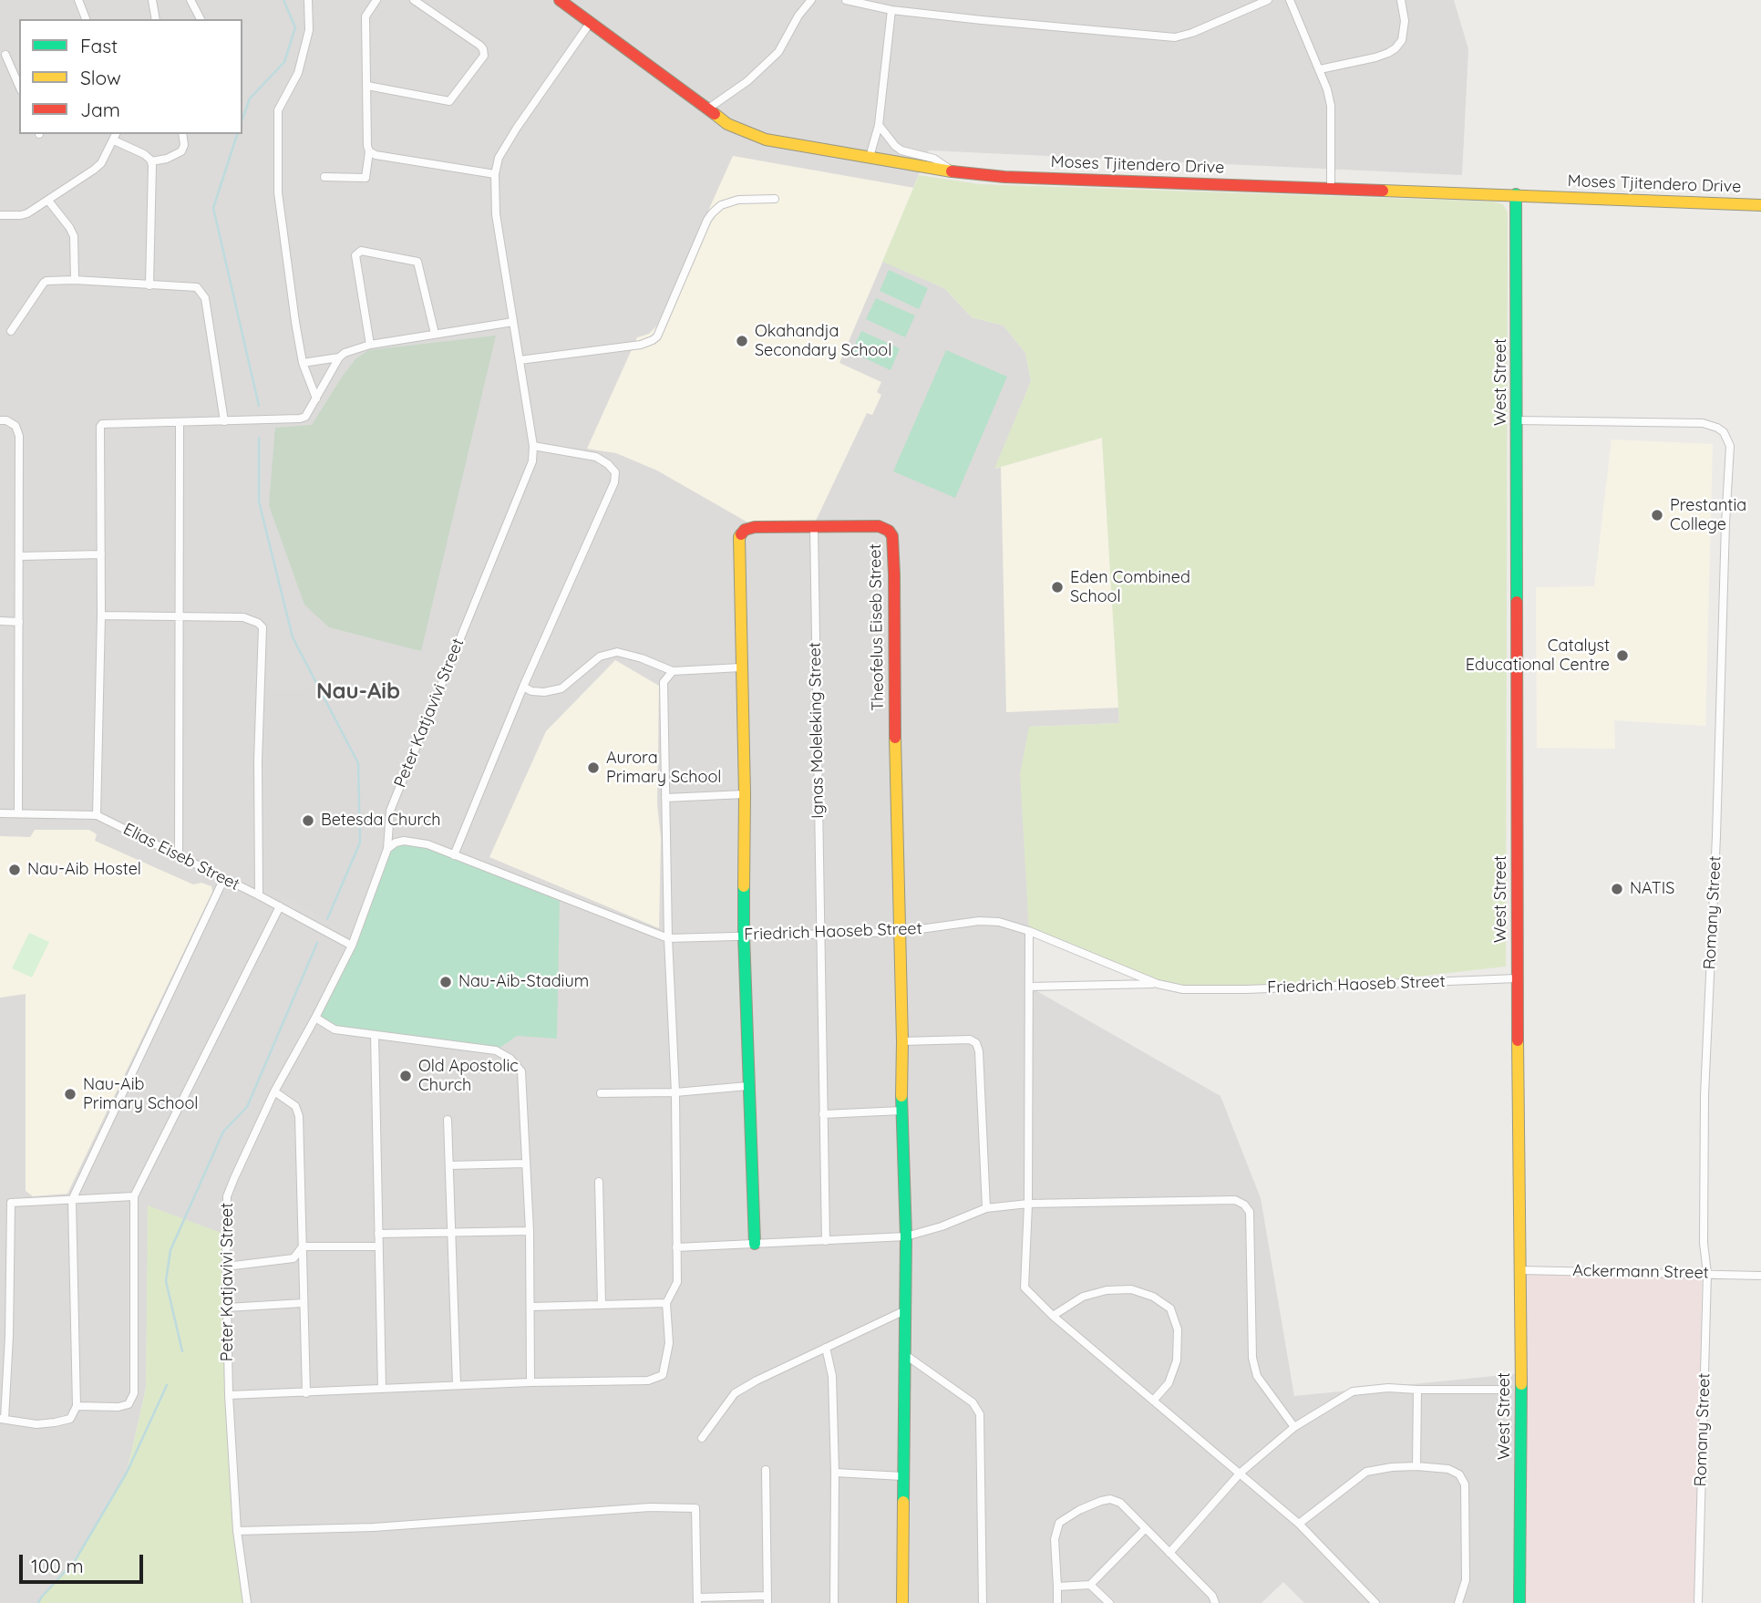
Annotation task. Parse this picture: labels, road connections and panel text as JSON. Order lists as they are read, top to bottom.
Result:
{
  "streets": {
    "street": [
      "Moses Tjitendero Drive",
      "West Street",
      "Theofelus Eiseb Street",
      "Peter Katjavivi Street",
      "Ignas Moleleking Street",
      "Elias Eiseb Street",
      "Romany Street",
      "Friedrich Haoseb Street",
      "Ackermann Street"
    ]
  },
  "crossings": [
    ["Moses Tjitendero Drive", "West Street"],
    ["Moses Tjitendero Drive", "Peter Katjavivi Street"],
    ["West Street", "Romany Street"],
    ["West Street", "Friedrich Haoseb Street"],
    ["West Street", "Ackermann Street"],
    ["Theofelus Eiseb Street", "Ignas Moleleking Street"],
    ["Theofelus Eiseb Street", "Friedrich Haoseb Street"],
    ["Peter Katjavivi Street", "Elias Eiseb Street"],
    ["Peter Katjavivi Street", "Friedrich Haoseb Street"],
    ["Ignas Moleleking Street", "Friedrich Haoseb Street"],
    ["Romany Street", "Ackermann Street"]
  ],
  "districts": ["Nau-Aib"],
  "places": [
    "Okahandja Secondary School",
    "Prestantia College",
    "Eden Combined School",
    "Catalyst Educational Centre",
    "Aurora Primary School",
    "Betesda Church",
    "Nau-Aib Hostel",
    "NATIS",
    "Nau-Aib-Stadium",
    "Old Apostolic Church",
    "Nau-Aib Primary School"
  ],
  "legend": ["Fast", "Slow", "Jam"],
  "scale_bar": "100 m"
}
